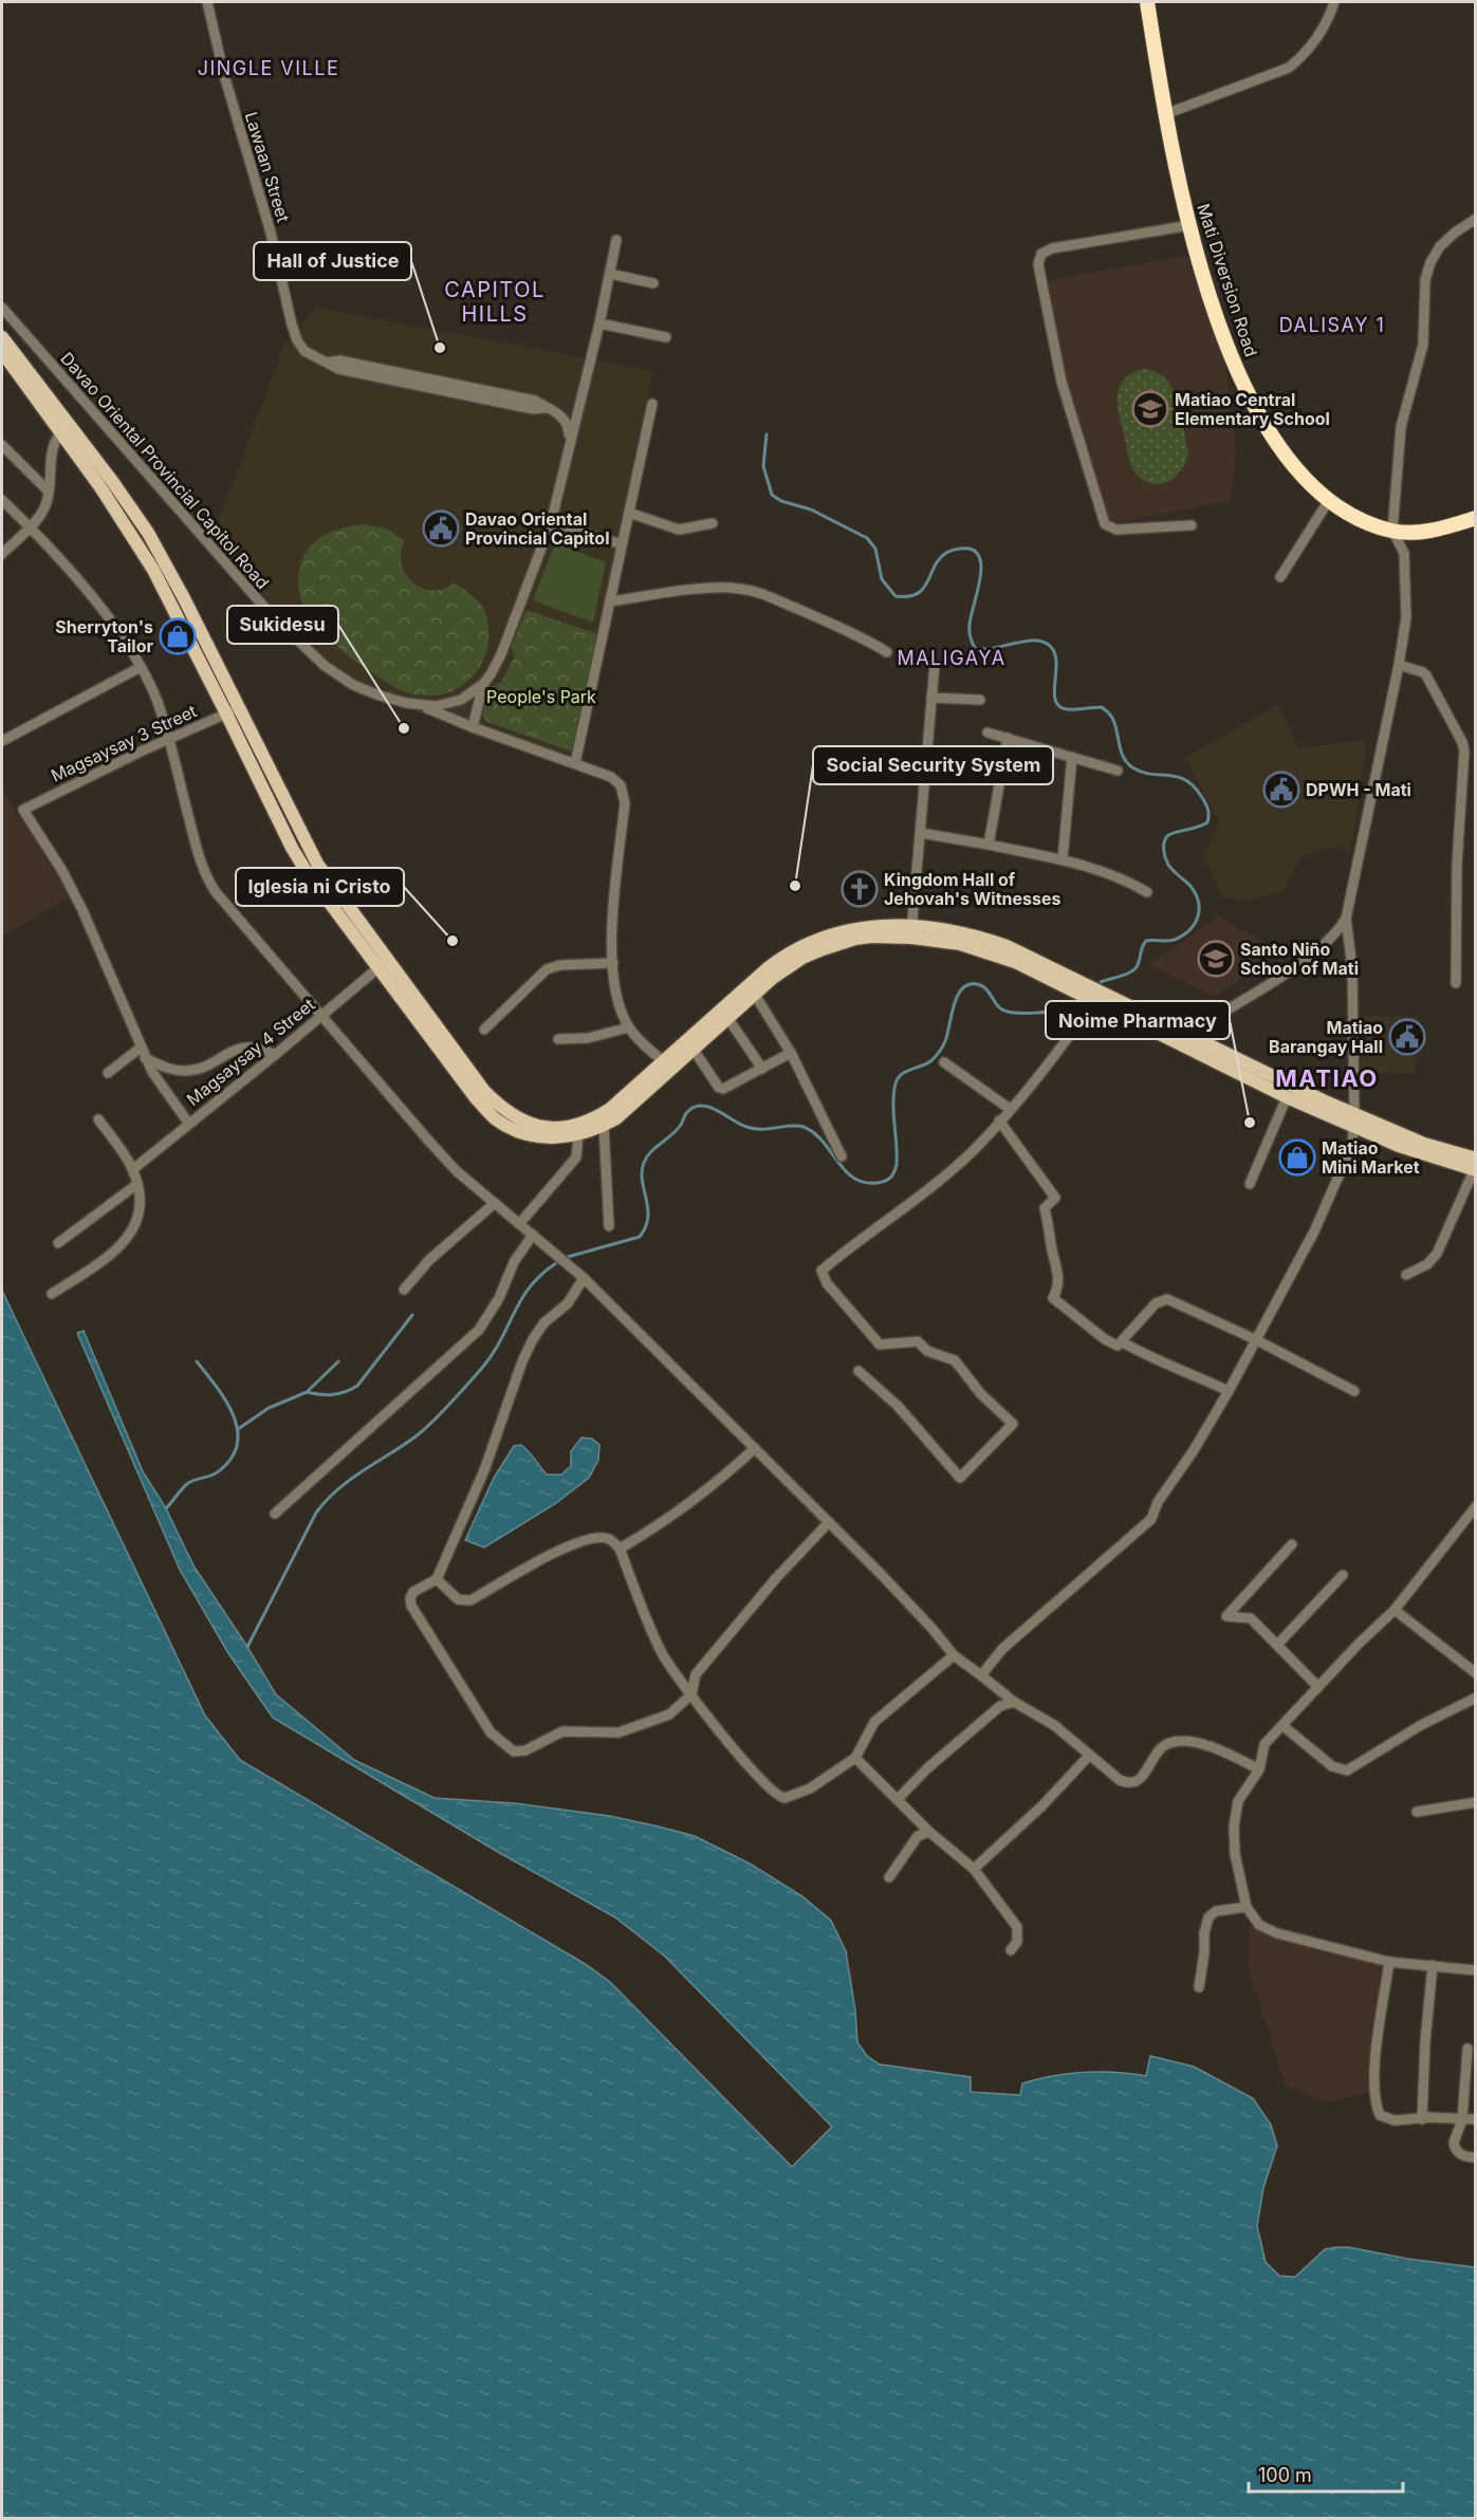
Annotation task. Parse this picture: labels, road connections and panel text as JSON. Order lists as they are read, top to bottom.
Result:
{
  "streets": {
    "highway": ["Mati Diversion Road"],
    "street": [
      "Lawaan Street",
      "Davao Oriental Provincial Capitol Road",
      "Magsaysay 3 Street",
      "Magsaysay 4 Street"
    ]
  },
  "districts": [
    "JINGLE VILLE",
    "CAPITOL HILLS",
    "DALISAY 1",
    "MALIGAYA",
    "MATIAO"
  ],
  "parks": ["People's Park"],
  "places": {
    "other": [
      "Hall of Justice",
      "Sukidesu",
      "Social Security System",
      "Iglesia ni Cristo",
      "Noime Pharmacy"
    ],
    "school or university": ["Matiao Central Elementary School", "Santo Niño School of Mati"],
    "public building": ["Davao Oriental Provincial Capitol", "DPWH - Mati", "Matiao Barangay Hall"],
    "shop": ["Sherryton's Tailor", "Matiao Mini Market"],
    "church": ["Kingdom Hall of Jehovah's Witnesses"]
  },
  "scale_bar": "100 m"
}
